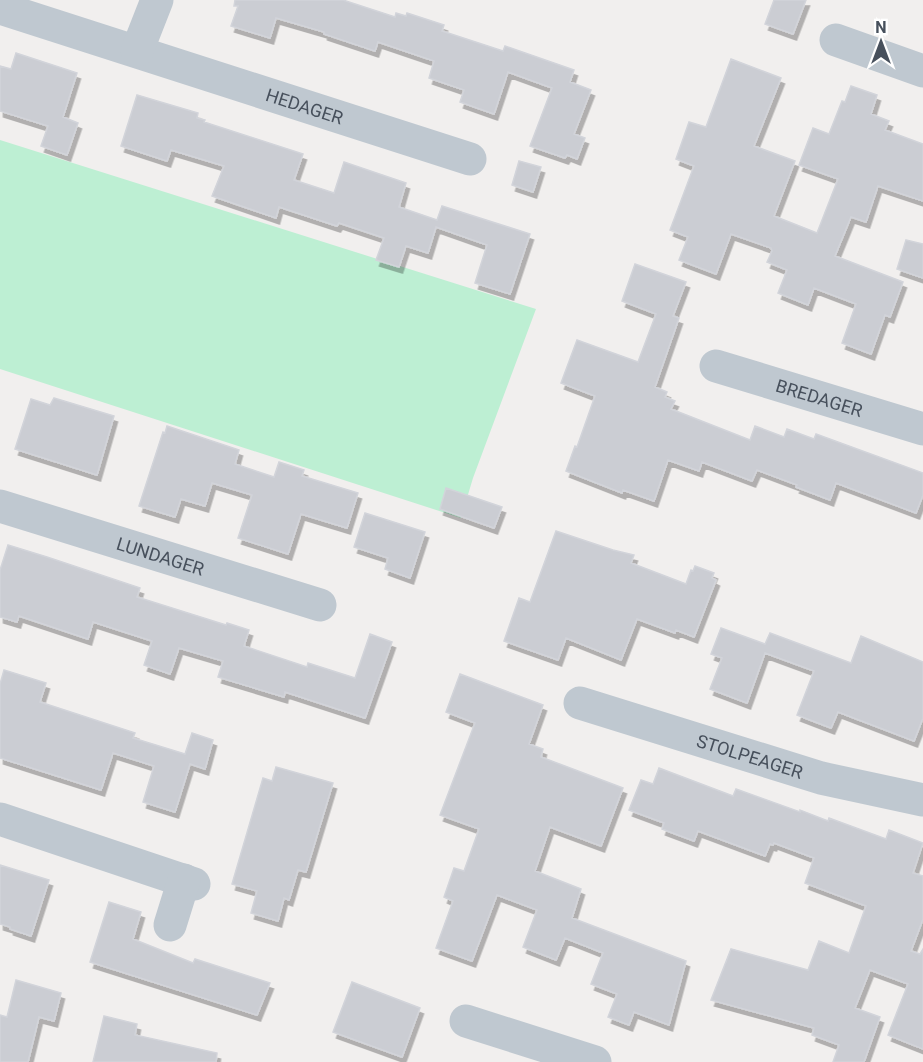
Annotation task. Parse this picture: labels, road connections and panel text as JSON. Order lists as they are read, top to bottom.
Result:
{
  "streets": {
    "street": [
      "HEDAGER",
      "BREDAGER",
      "LUNDAGER",
      "STOLPEAGER"
    ]
  },
  "north": "top"
}
